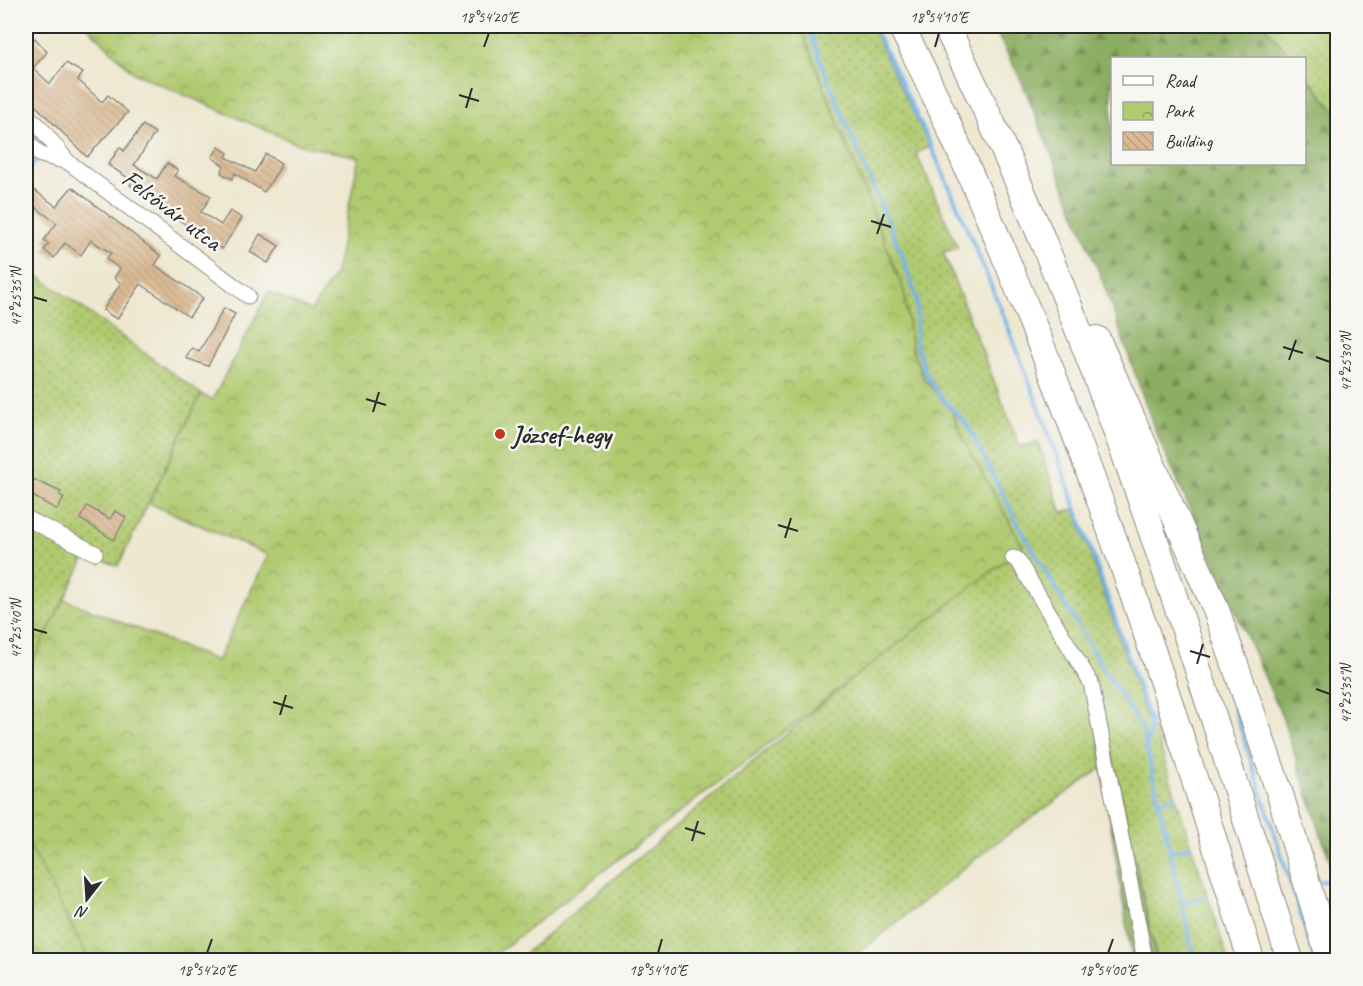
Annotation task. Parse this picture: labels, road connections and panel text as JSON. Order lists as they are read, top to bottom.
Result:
{
  "streets": {
    "street": ["Felsővár utca"]
  },
  "places": ["József-hegy"],
  "legend": ["Road", "Park", "Building"],
  "north": "bottom",
  "coordinates": [
    "18°54'20\"E",
    "18°54'10\"E",
    "47°25'35\"N",
    "47°25'30\"N",
    "47°25'40\"N",
    "18°54'00\"E"
  ]
}
